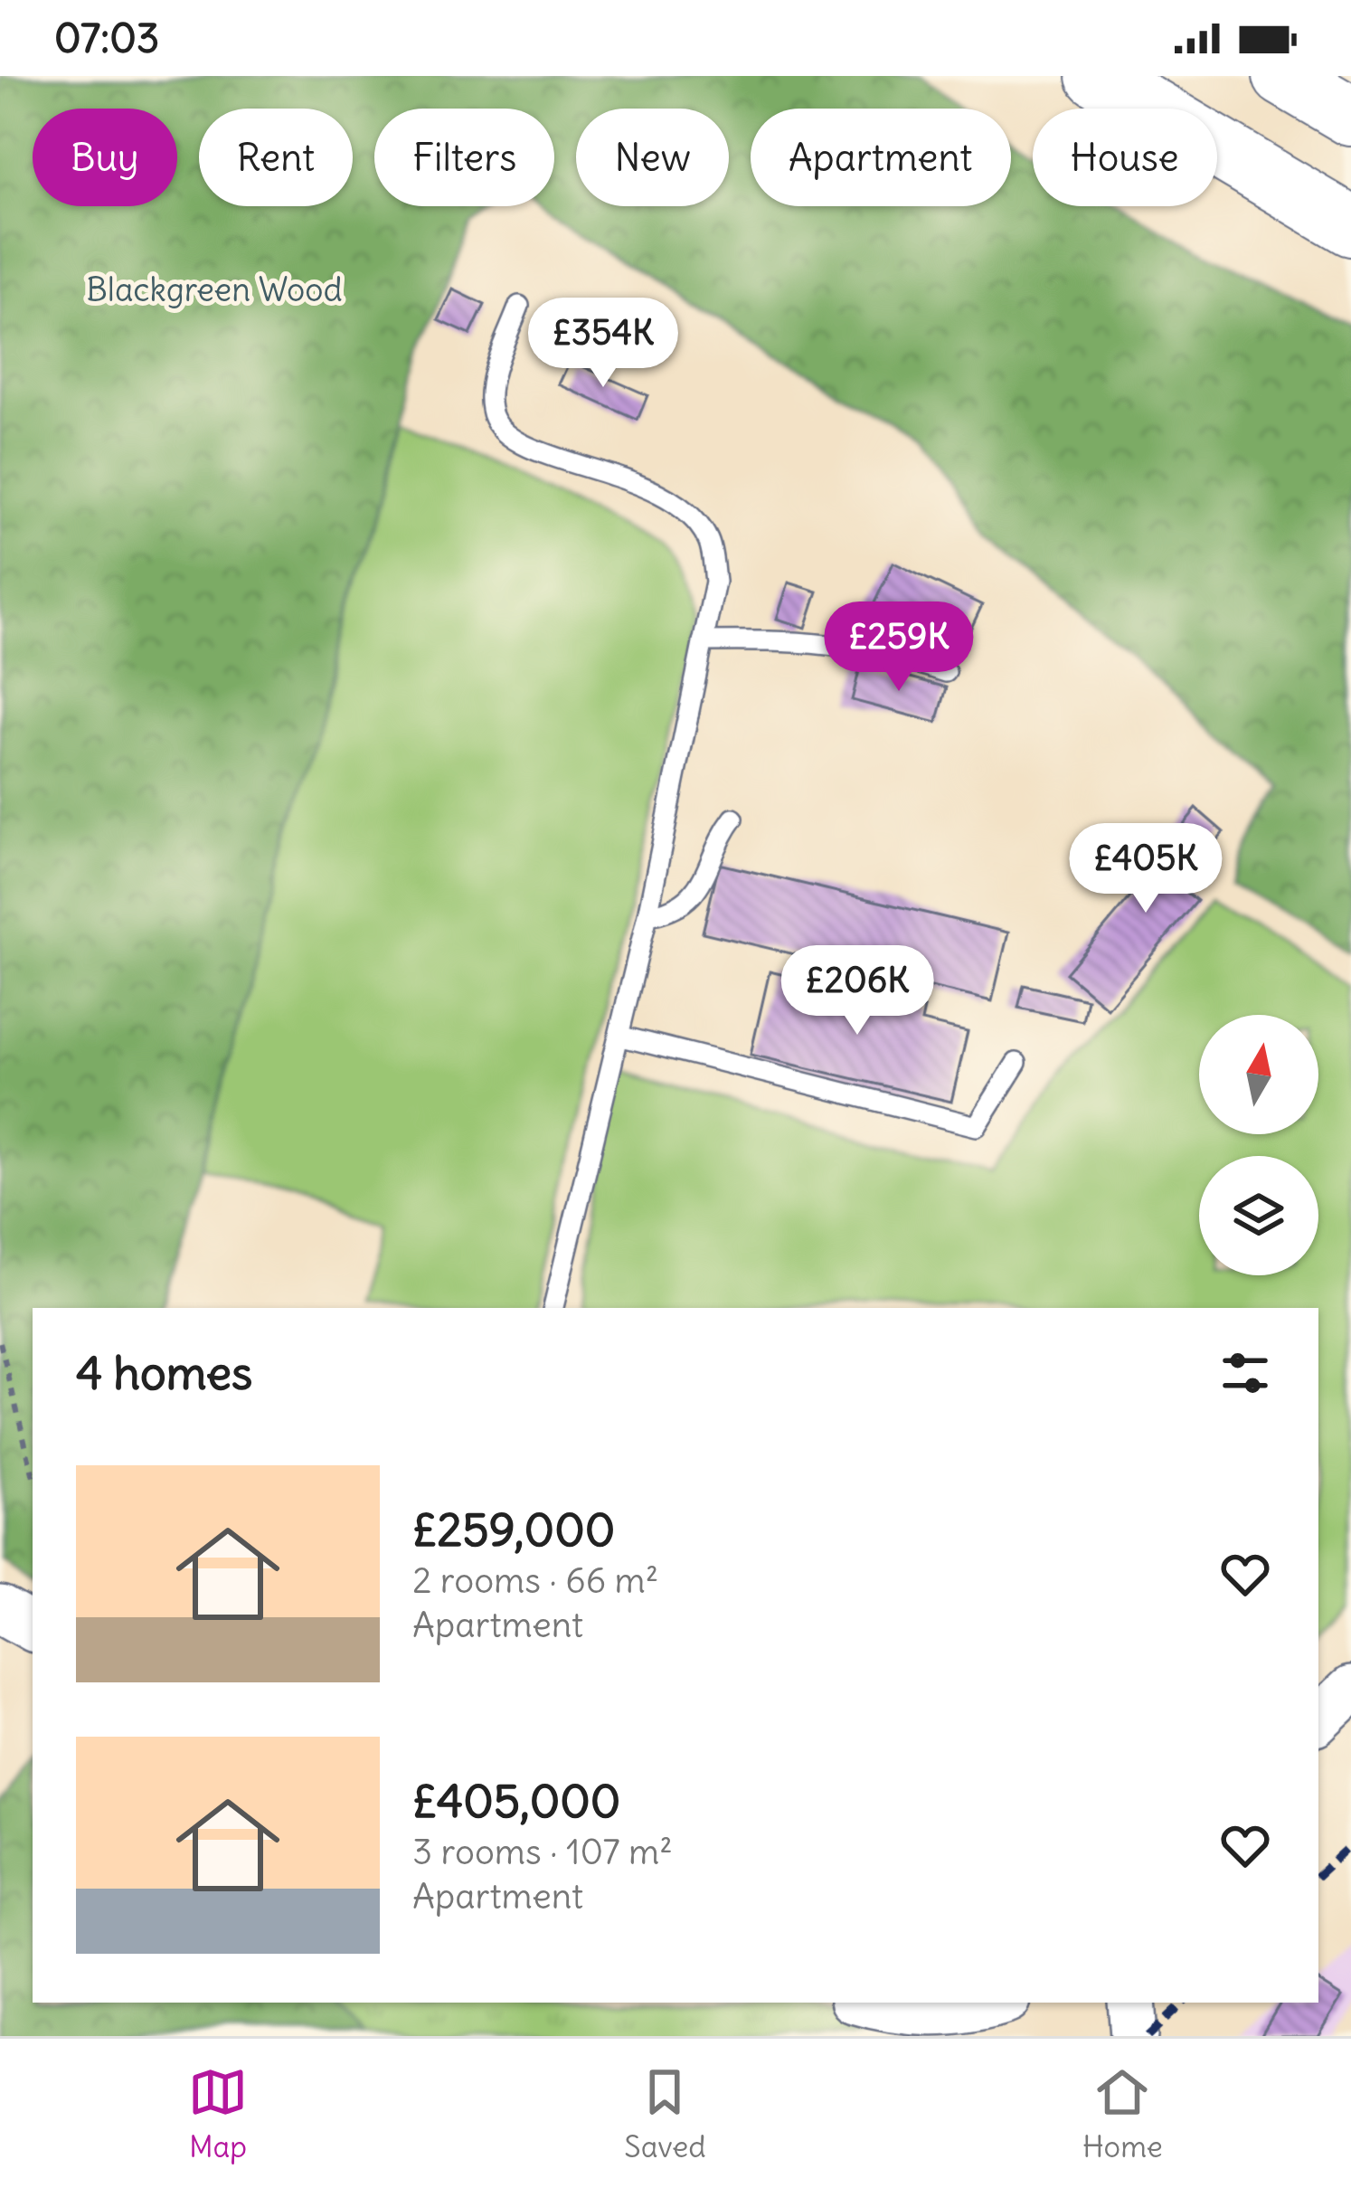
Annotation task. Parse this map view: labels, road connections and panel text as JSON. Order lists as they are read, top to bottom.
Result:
{
  "parks": ["Blackgreen Wood"],
  "north": "top",
  "page": {
    "status": "07:03",
    "chip": [
      "Buy",
      "Rent",
      "Filters",
      "New",
      "Apartment",
      "House"
    ],
    "price": [
      "£354K",
      "£259K",
      "£405K",
      "£206K"
    ],
    "heading": "4 homes",
    "list": [
      {
        "name": "£259,000",
        "note": "2 rooms · 66 m² · Apartment"
      },
      {
        "name": "£405,000",
        "note": "3 rooms · 107 m² · Apartment"
      }
    ],
    "tabs": ["Map", "Saved", "Home"]
  }
}
